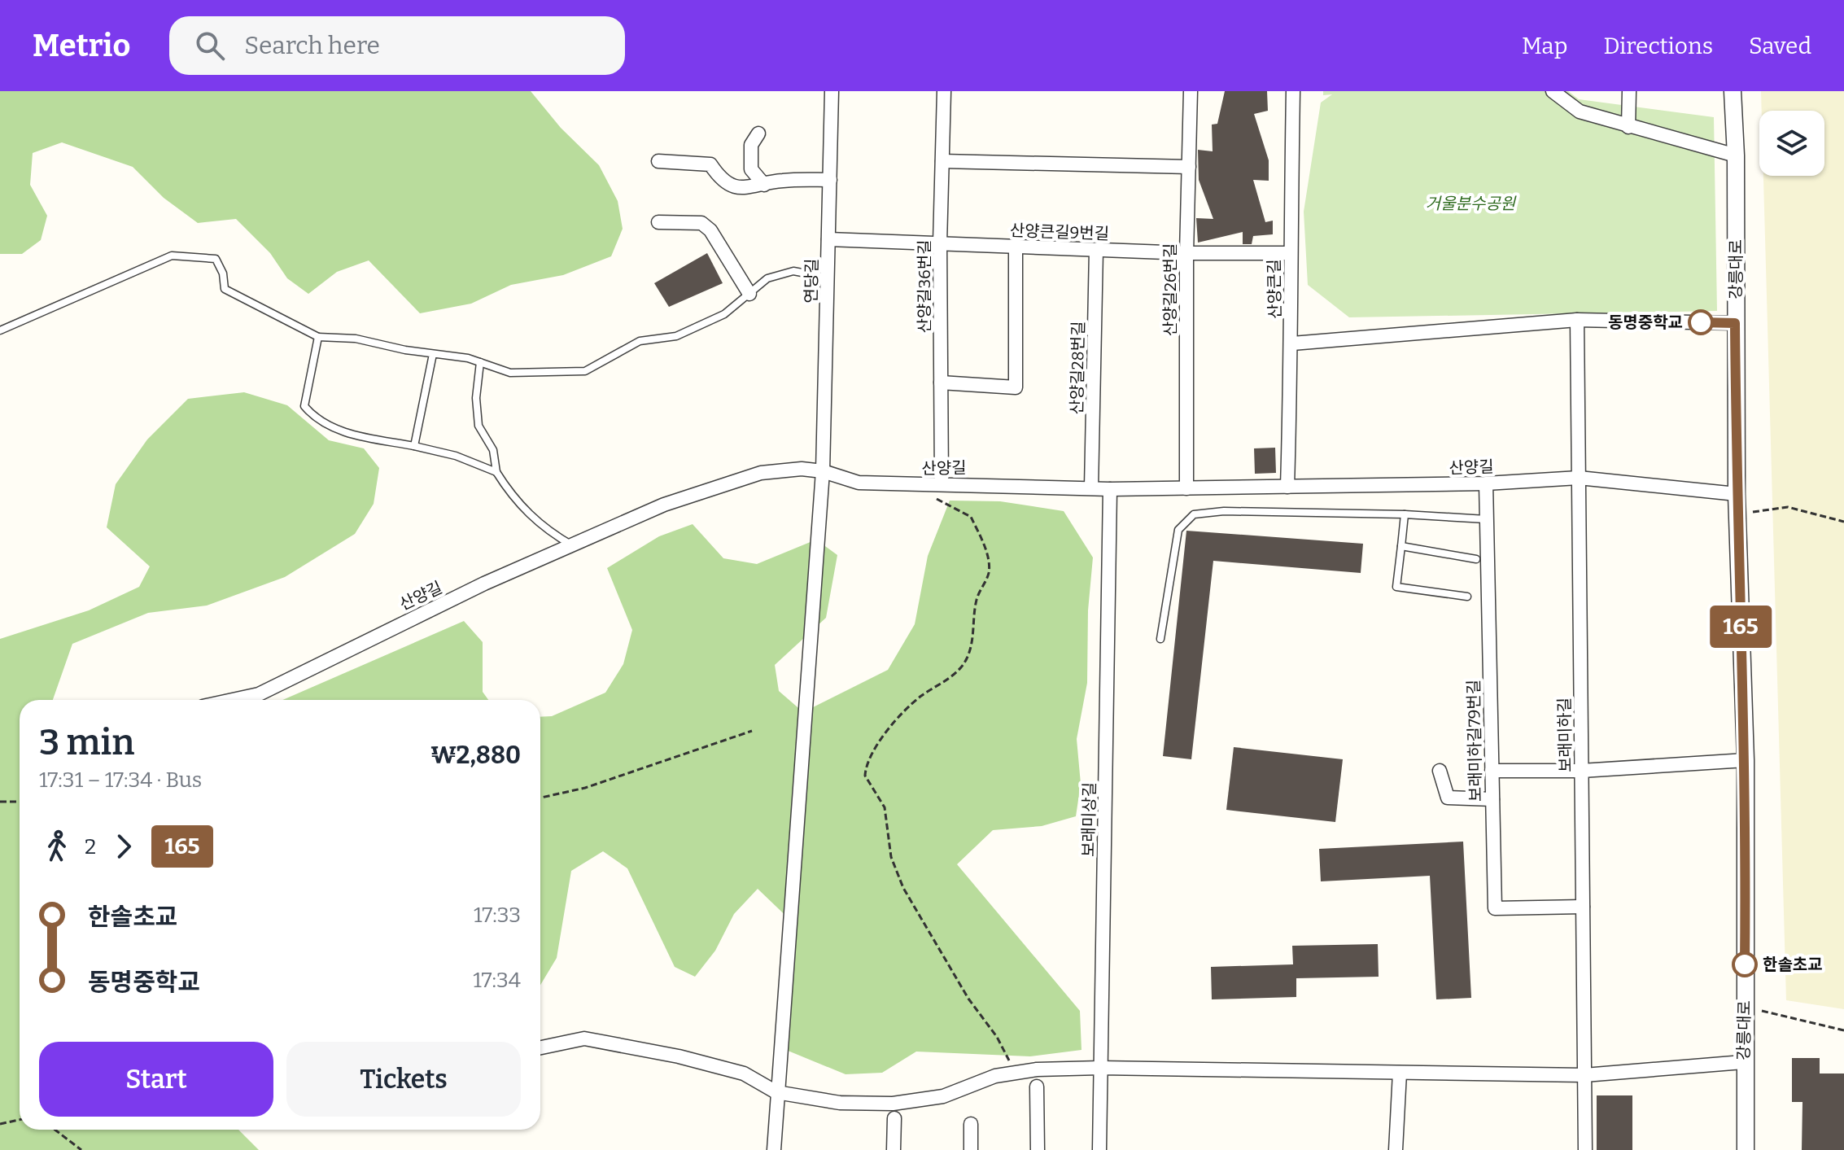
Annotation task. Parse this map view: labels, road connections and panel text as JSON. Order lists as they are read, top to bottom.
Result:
{
  "streets": {
    "street": [
      "산양큰길9번길",
      "강릉대로",
      "연당길",
      "산양길36번길",
      "산양큰길",
      "산양길26번길",
      "산양길28번길",
      "산양길",
      "보래미하길",
      "보래미하길79번길",
      "보래미상길"
    ]
  },
  "crossings": [
    ["산양큰길9번길", "연당길"],
    ["산양큰길9번길", "산양길36번길"],
    ["산양큰길9번길", "산양큰길"],
    ["산양큰길9번길", "산양길26번길"],
    ["산양큰길9번길", "산양길28번길"],
    ["강릉대로", "산양길"],
    ["연당길", "산양길"],
    ["산양길36번길", "산양길"],
    ["산양큰길", "산양길"],
    ["산양길26번길", "산양길"],
    ["산양길28번길", "산양길"],
    ["산양길", "보래미하길"],
    ["산양길", "보래미하길79번길"],
    ["산양길", "보래미상길"],
    ["보래미하길", "보래미하길79번길"]
  ],
  "parks": ["거울분수공원"],
  "places": ["동명중학교", "한솔초교"],
  "lines": ["bus line 165"],
  "page": {
    "header": "Metrio",
    "search": "Search here",
    "nav": ["Map", "Directions", "Saved"],
    "on_map": "165",
    "heading": ["3 min", "17:31 – 17:34 · Bus", "₩2,880"],
    "legs": ["2", "165"],
    "list": [
      {
        "name": "한솔초교",
        "value": "17:33"
      },
      {
        "name": "동명중학교",
        "value": "17:34"
      }
    ],
    "buttons": ["Start", "Tickets"]
  }
}
